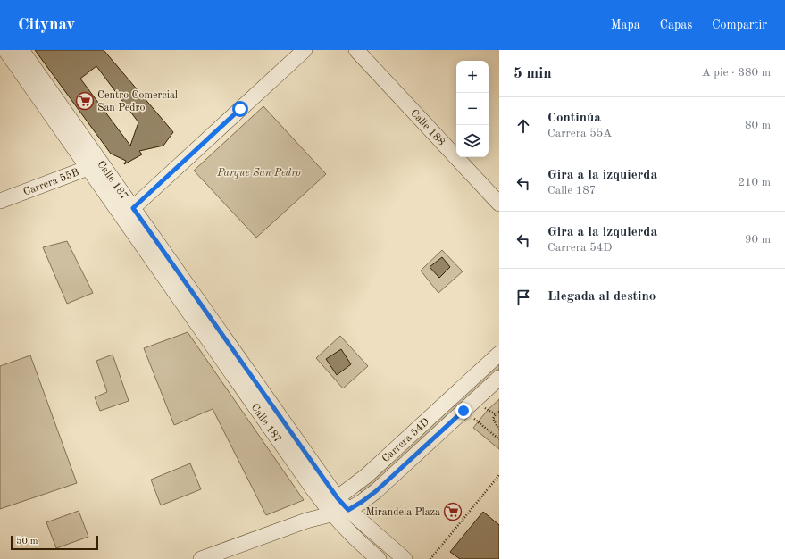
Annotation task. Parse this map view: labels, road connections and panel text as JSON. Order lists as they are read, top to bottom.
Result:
{
  "streets": {
    "street": [
      "Calle 188",
      "Calle 187",
      "Carrera 55B",
      "Carrera 54D"
    ]
  },
  "crossings": [
    ["Calle 187", "Carrera 55B"],
    ["Calle 187", "Carrera 54D"]
  ],
  "parks": ["Parque San Pedro"],
  "places": {
    "supermarket": ["Centro Comercial San Pedro", "Mirandela Plaza"]
  },
  "scale_bar": "50 m",
  "page": {
    "header": "Citynav",
    "nav": ["Mapa", "Capas", "Compartir"],
    "heading": ["5 min", "A pie · 380 m"],
    "map_buttons": ["+", "−"],
    "list": [
      ["Continúa", "Carrera 55A", "80 m"],
      ["Gira a la izquierda", "Calle 187", "210 m"],
      ["Gira a la izquierda", "Carrera 54D", "90 m"],
      "Llegada al destino"
    ],
    "scale": "50 m"
  }
}
